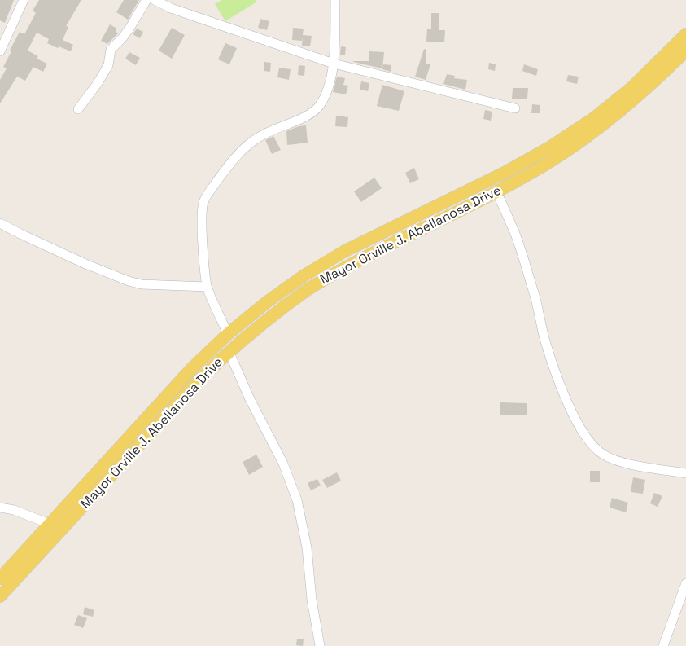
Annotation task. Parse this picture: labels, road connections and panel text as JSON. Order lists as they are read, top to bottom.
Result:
{
  "streets": {
    "main road": ["Mayor Orville J. Abellanosa Drive"]
  }
}
